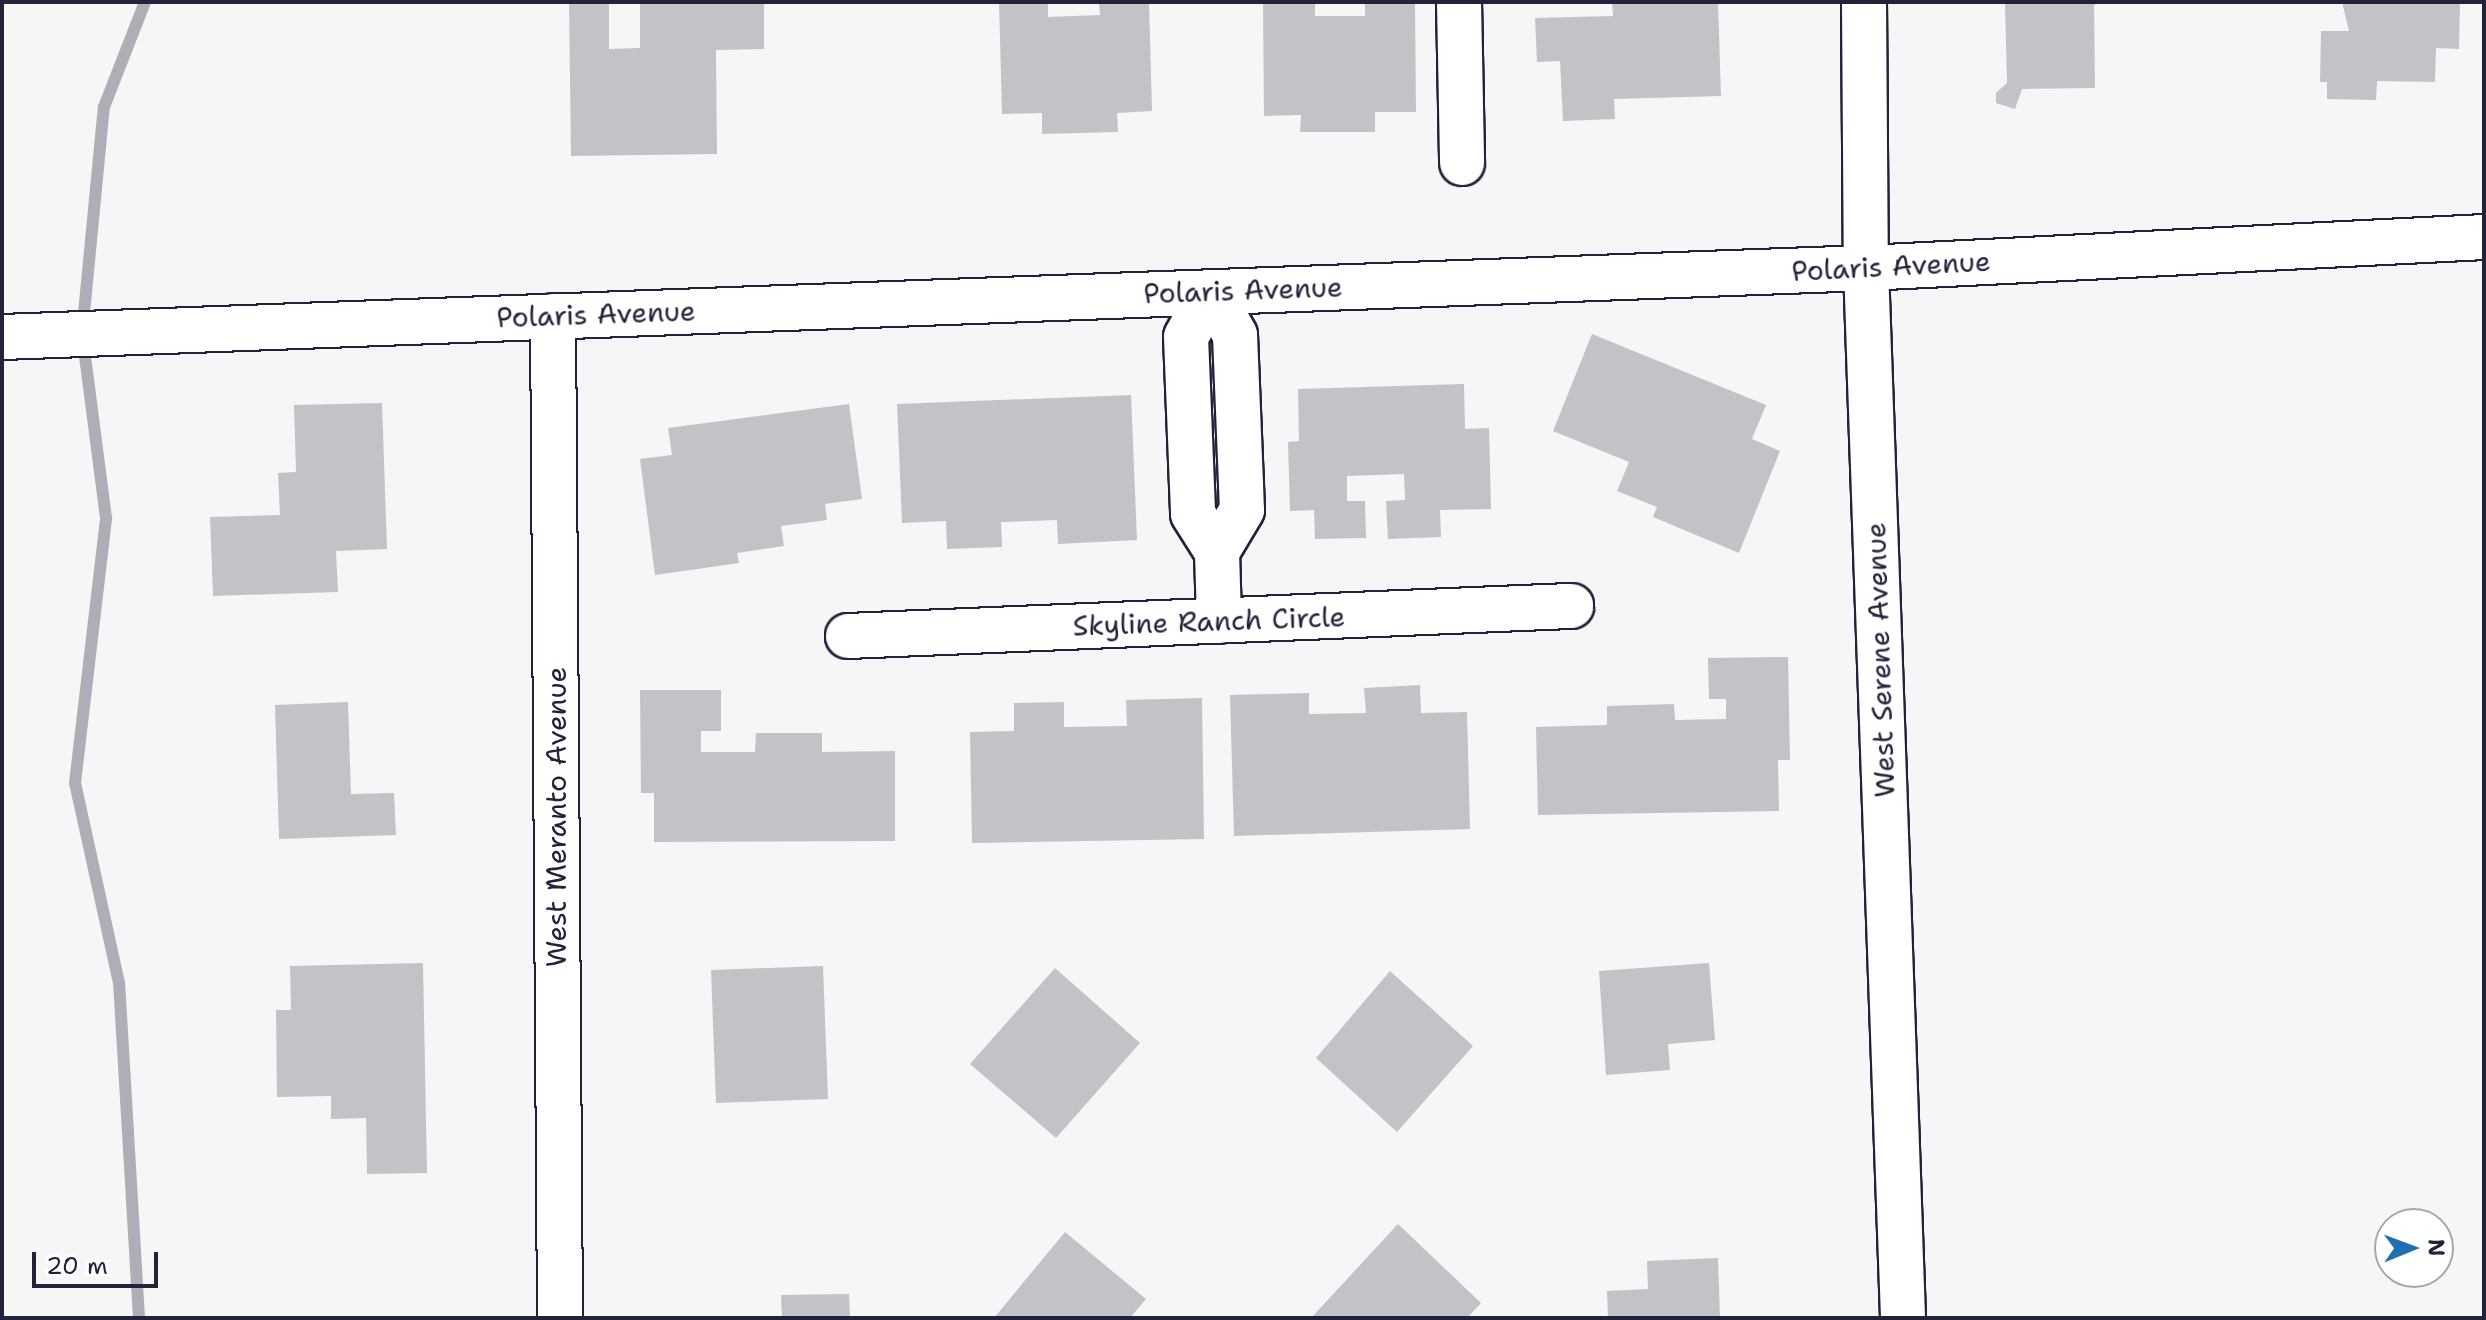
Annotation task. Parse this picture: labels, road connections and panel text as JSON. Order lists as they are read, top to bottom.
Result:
{
  "streets": {
    "street": [
      "Polaris Avenue",
      "Skyline Ranch Circle",
      "West Serene Avenue",
      "West Meranto Avenue"
    ]
  },
  "crossings": [
    ["Polaris Avenue", "West Serene Avenue"],
    ["Polaris Avenue", "West Meranto Avenue"]
  ],
  "scale_bar": "20 m",
  "north": "right"
}
